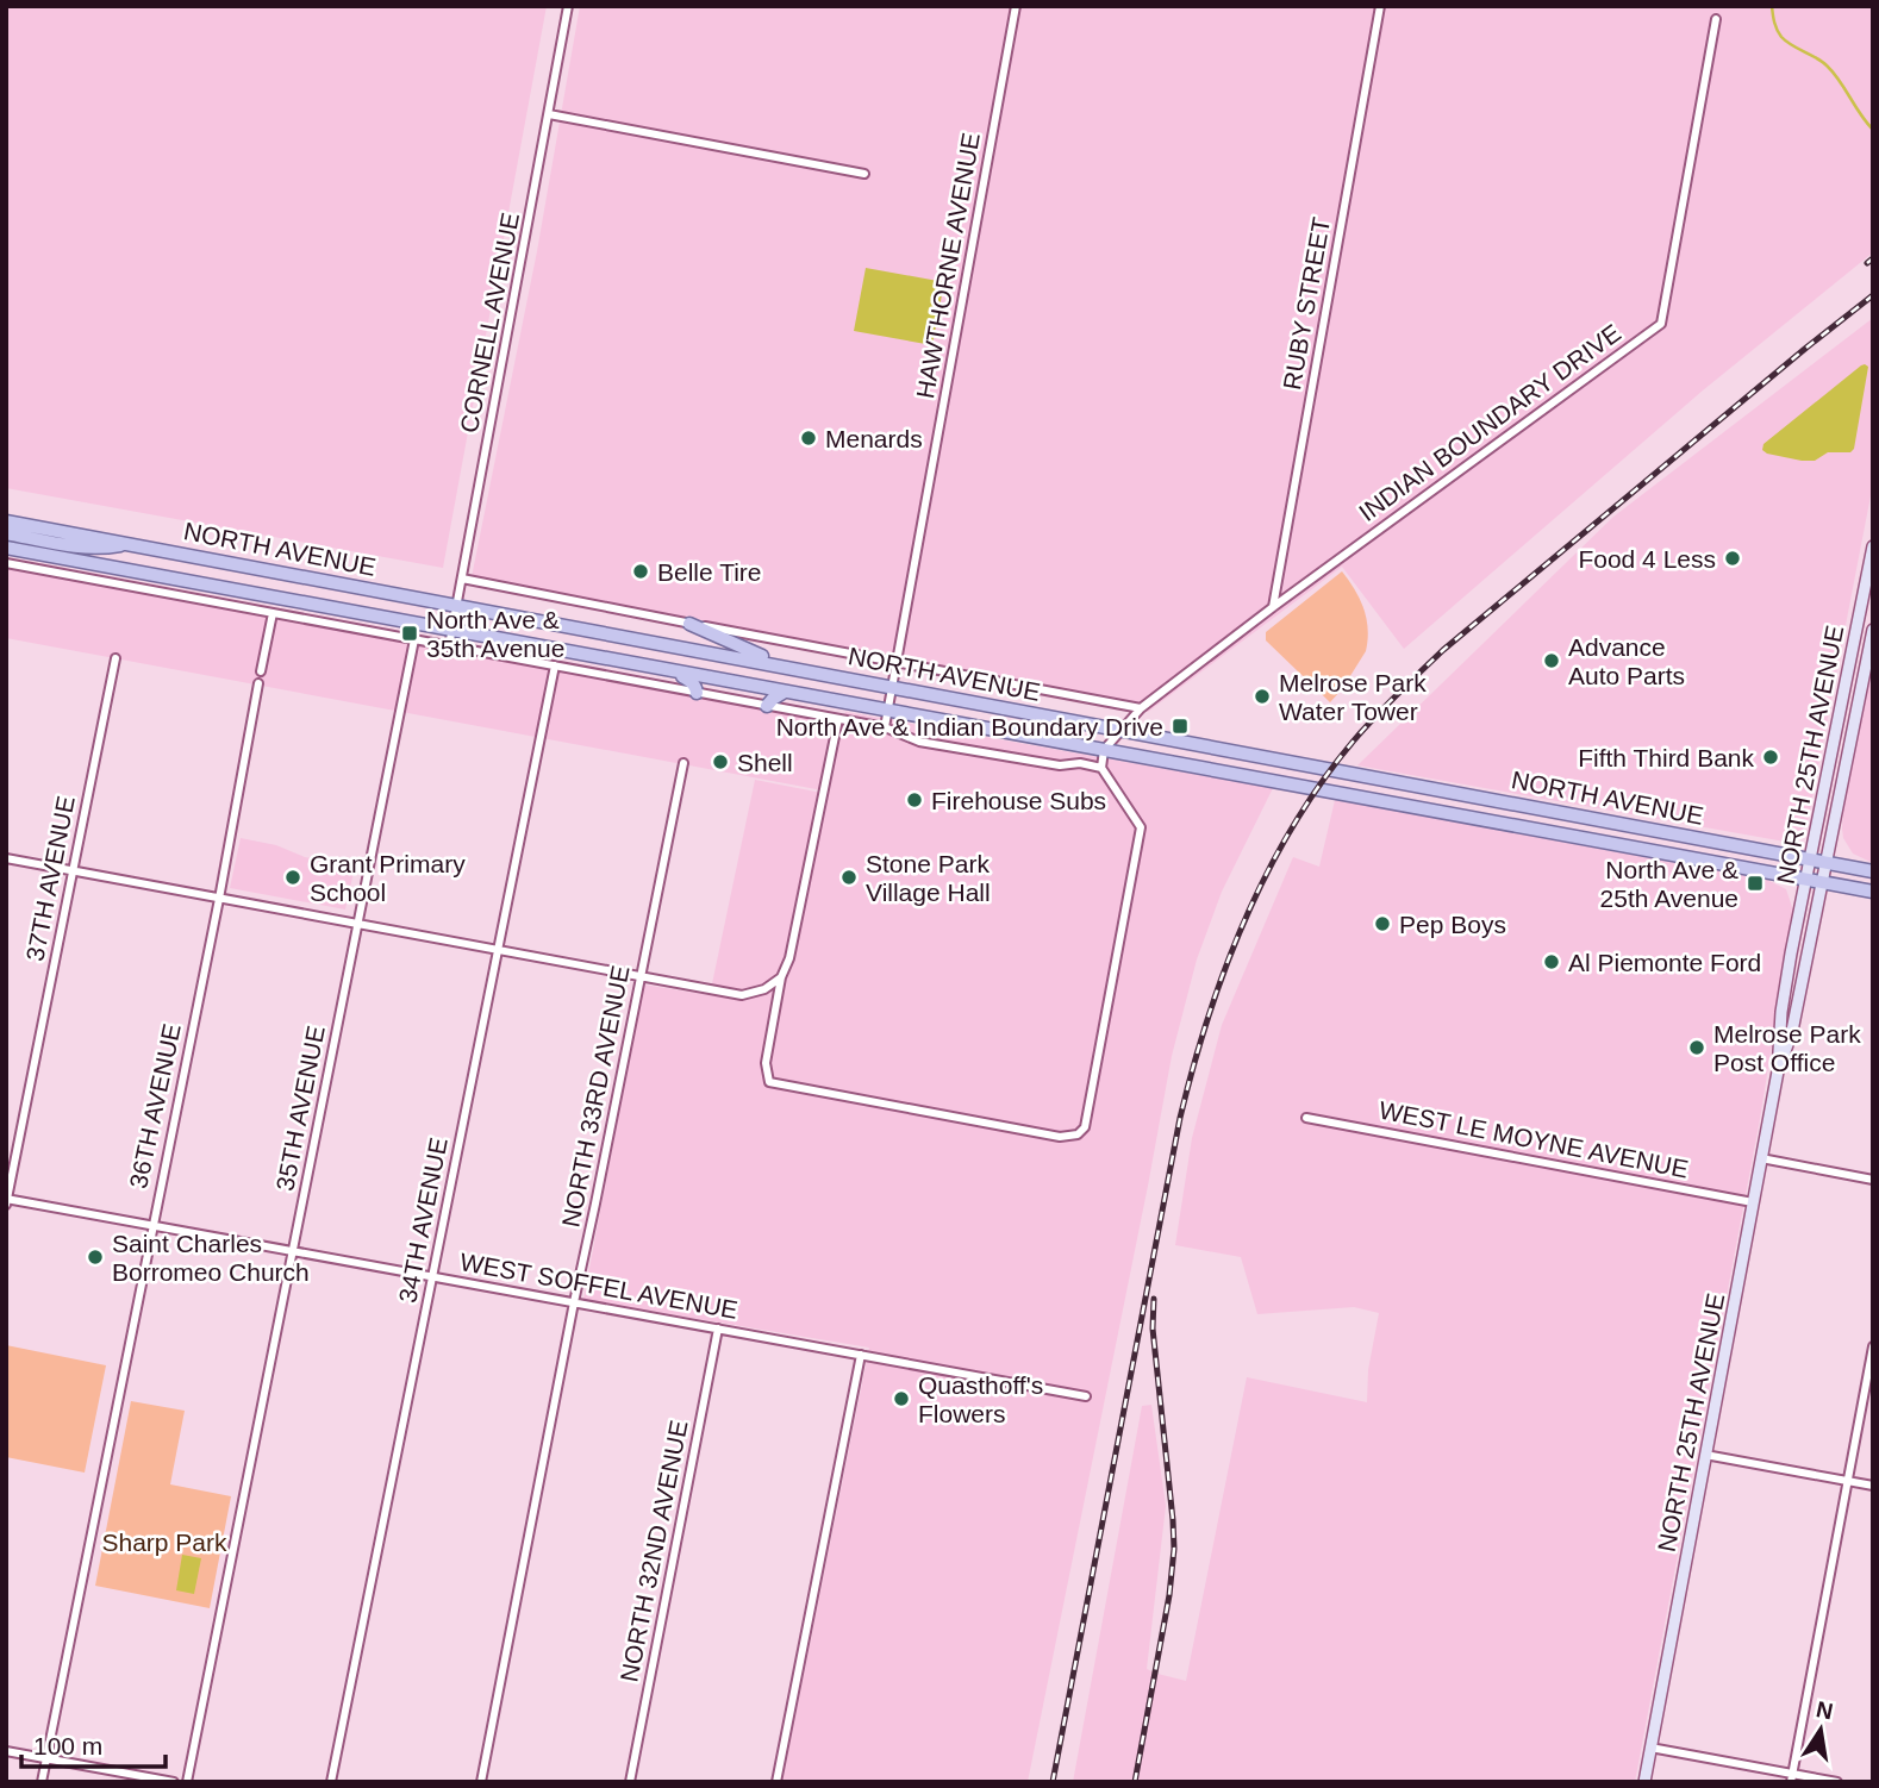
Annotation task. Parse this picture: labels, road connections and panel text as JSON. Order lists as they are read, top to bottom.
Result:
{
  "streets": {
    "main road": ["NORTH AVENUE", "NORTH 25TH AVENUE"],
    "street": [
      "HAWTHORNE AVENUE",
      "RUBY STREET",
      "CORNELL AVENUE",
      "INDIAN BOUNDARY DRIVE",
      "37TH AVENUE",
      "NORTH 33RD AVENUE",
      "36TH AVENUE",
      "35TH AVENUE",
      "WEST LE MOYNE AVENUE",
      "34TH AVENUE",
      "WEST SOFFEL AVENUE",
      "NORTH 32ND AVENUE"
    ]
  },
  "crossings": [
    ["HAWTHORNE AVENUE", "NORTH AVENUE"],
    ["RUBY STREET", "INDIAN BOUNDARY DRIVE"],
    ["CORNELL AVENUE", "NORTH AVENUE"],
    ["INDIAN BOUNDARY DRIVE", "NORTH AVENUE"],
    ["NORTH AVENUE", "NORTH 25TH AVENUE"],
    ["NORTH 25TH AVENUE", "WEST LE MOYNE AVENUE"],
    ["37TH AVENUE", "WEST SOFFEL AVENUE"],
    ["NORTH 33RD AVENUE", "WEST SOFFEL AVENUE"],
    ["36TH AVENUE", "WEST SOFFEL AVENUE"],
    ["35TH AVENUE", "WEST SOFFEL AVENUE"],
    ["34TH AVENUE", "WEST SOFFEL AVENUE"],
    ["WEST SOFFEL AVENUE", "NORTH 32ND AVENUE"]
  ],
  "parks": ["Sharp Park"],
  "places": {
    "other": [
      "Menards",
      "Food 4 Less",
      "Belle Tire",
      "Advance Auto Parts",
      "Melrose Park Water Tower",
      "Fifth Third Bank",
      "Shell",
      "Firehouse Subs",
      "Grant Primary School",
      "Stone Park Village Hall",
      "Pep Boys",
      "Al Piemonte Ford",
      "Melrose Park Post Office",
      "Saint Charles Borromeo Church",
      "Quasthoff's Flowers"
    ],
    "transit": ["North Ave & 35th Avenue", "North Ave & Indian Boundary Drive", "North Ave & 25th Avenue"]
  },
  "scale_bar": "100 m",
  "north": "top"
}
